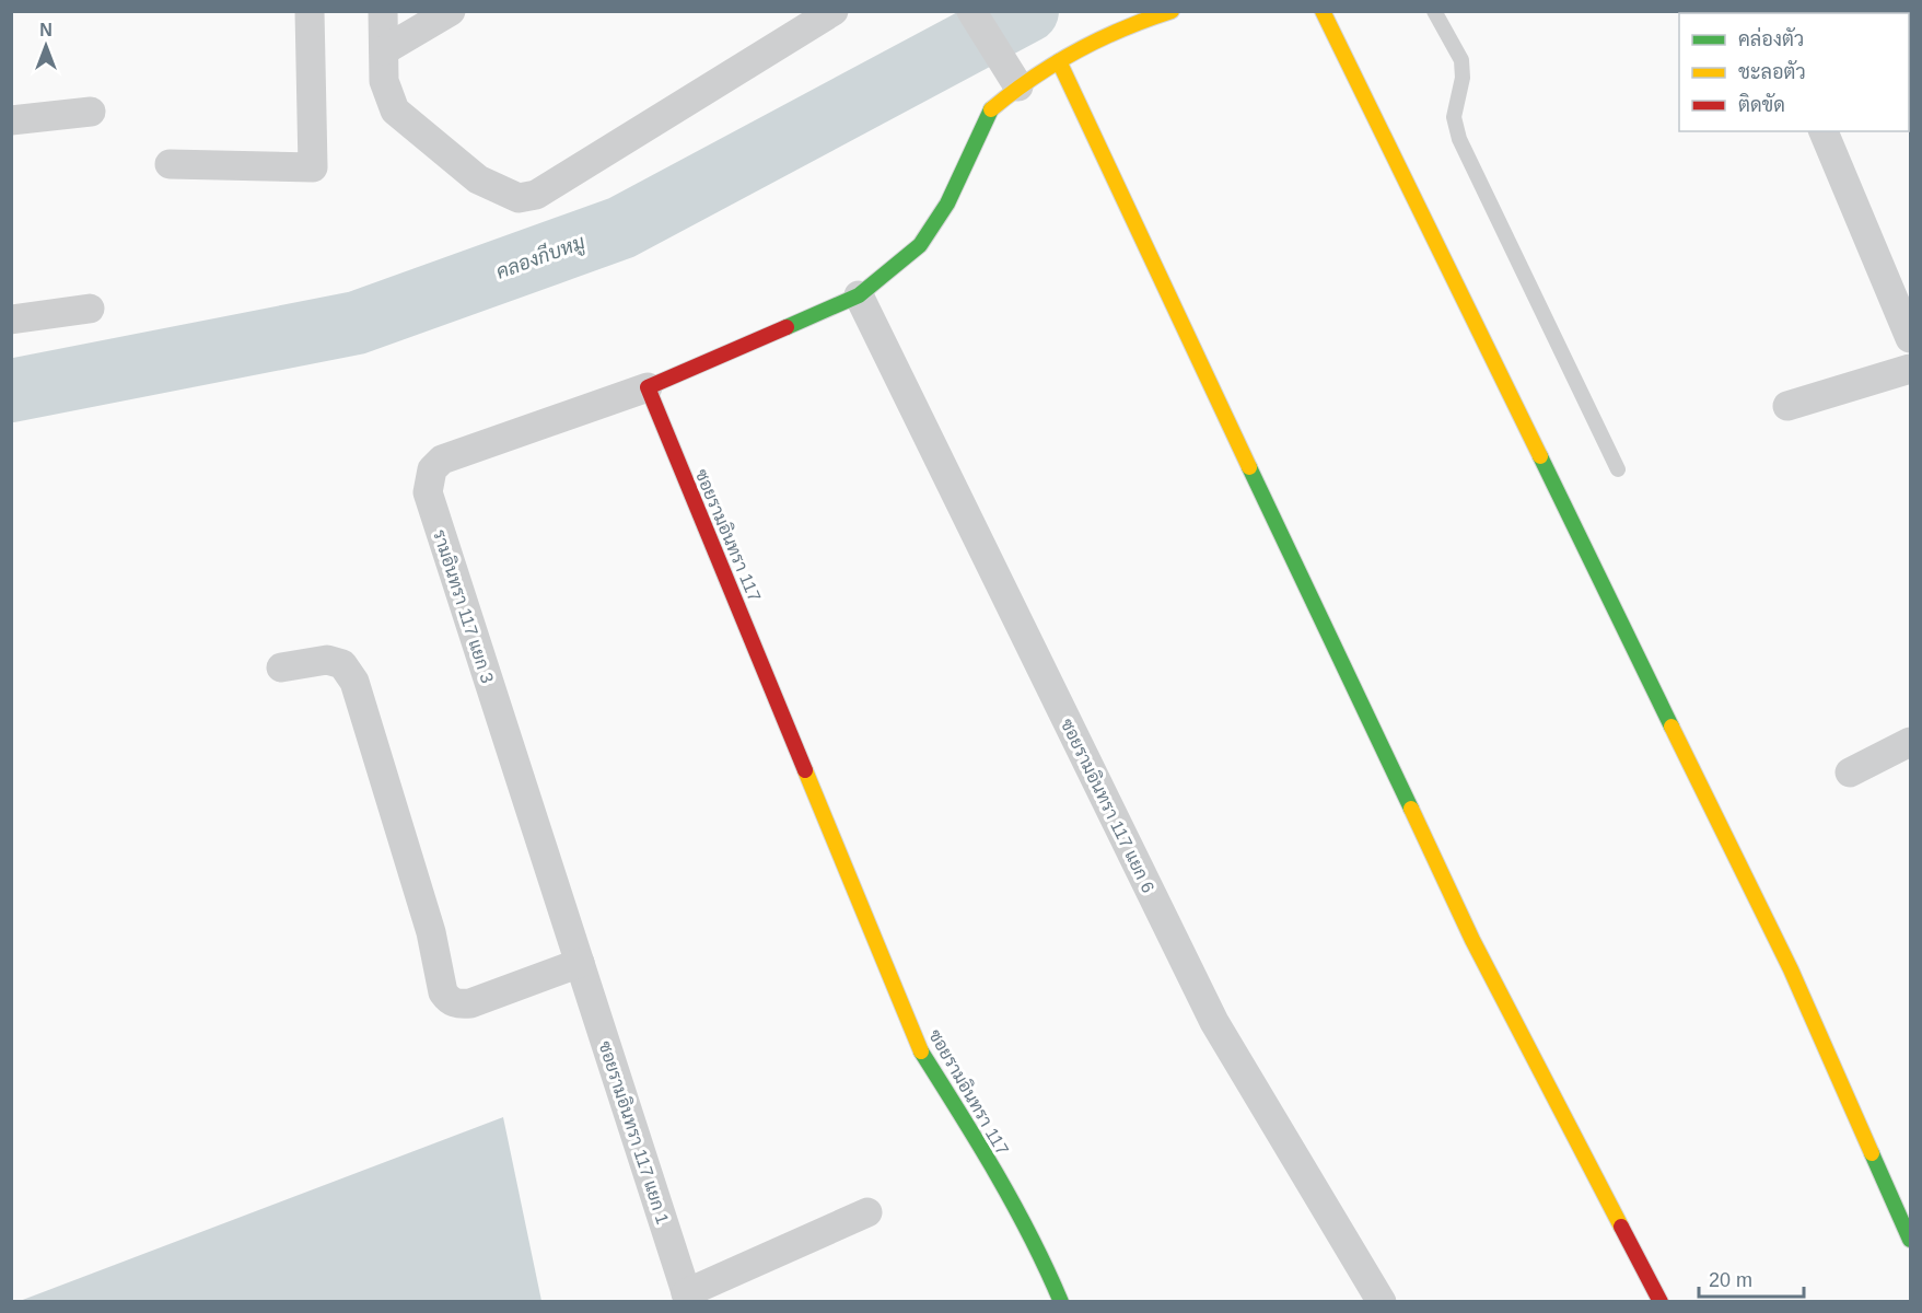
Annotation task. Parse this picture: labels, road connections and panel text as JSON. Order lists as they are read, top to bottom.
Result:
{
  "streets": {
    "street": [
      "ซอยรามอินทรา 117",
      "รามอินทรา 117 แยก 3",
      "ซอยรามอินทรา 117 แยก 6",
      "ซอยรามอินทรา 117 แยก 1"
    ]
  },
  "crossings": [
    ["ซอยรามอินทรา 117", "รามอินทรา 117 แยก 3"],
    ["รามอินทรา 117 แยก 3", "ซอยรามอินทรา 117 แยก 1"]
  ],
  "water": ["คลองกีบหมู"],
  "legend": ["คล่องตัว", "ชะลอตัว", "ติดขัด"],
  "scale_bar": "20 m",
  "north": "top"
}
